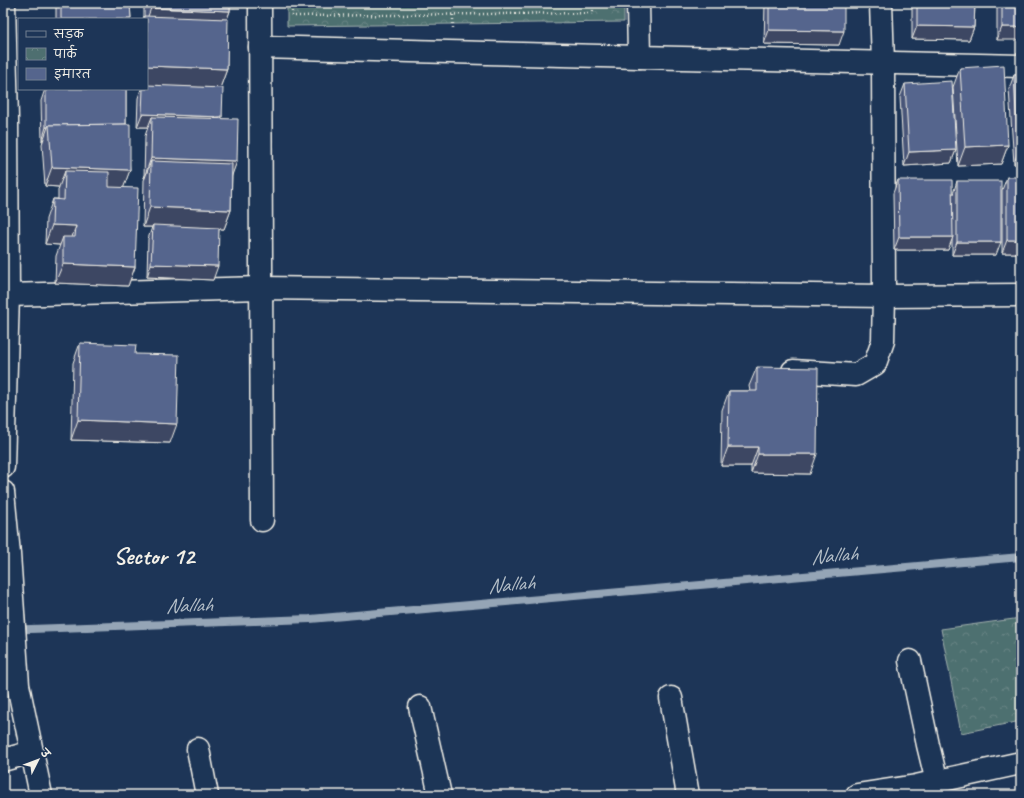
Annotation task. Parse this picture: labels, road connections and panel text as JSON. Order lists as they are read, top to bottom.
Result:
{
  "districts": ["Sector 12"],
  "water": ["Nallah"],
  "legend": ["सड़क", "पार्क", "इमारत"],
  "north": "top right"
}
